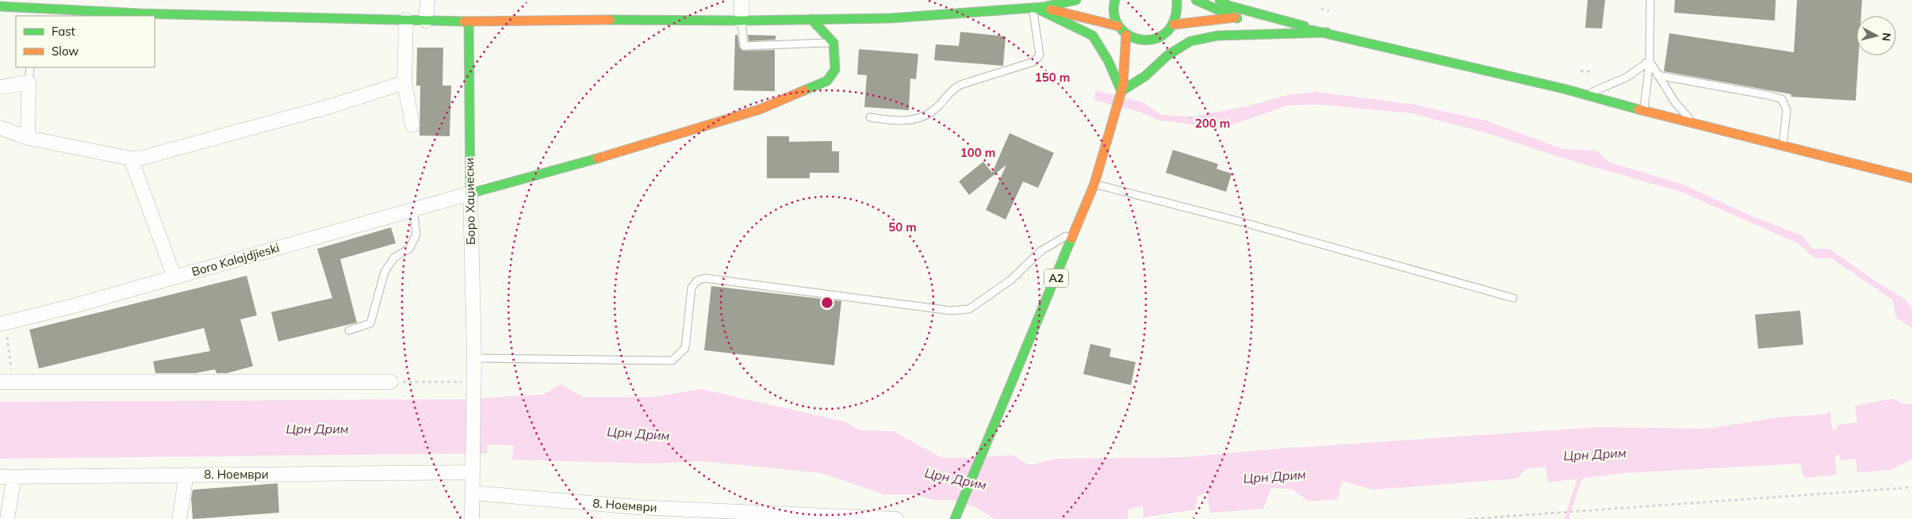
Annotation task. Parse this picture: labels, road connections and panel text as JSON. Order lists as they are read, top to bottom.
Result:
{
  "streets": {
    "main road": ["Боро Хаџиески", "A2"],
    "street": ["Boro Kalajdjieski", "8. Ноември"]
  },
  "crossings": [
    ["Боро Хаџиески", "Boro Kalajdjieski"],
    ["Боро Хаџиески", "8. Ноември"]
  ],
  "water": ["Црн Дрим"],
  "legend": ["Fast", "Slow"],
  "north": "right",
  "rings": [
    "150 m",
    "200 m",
    "100 m",
    "50 m"
  ]
}
